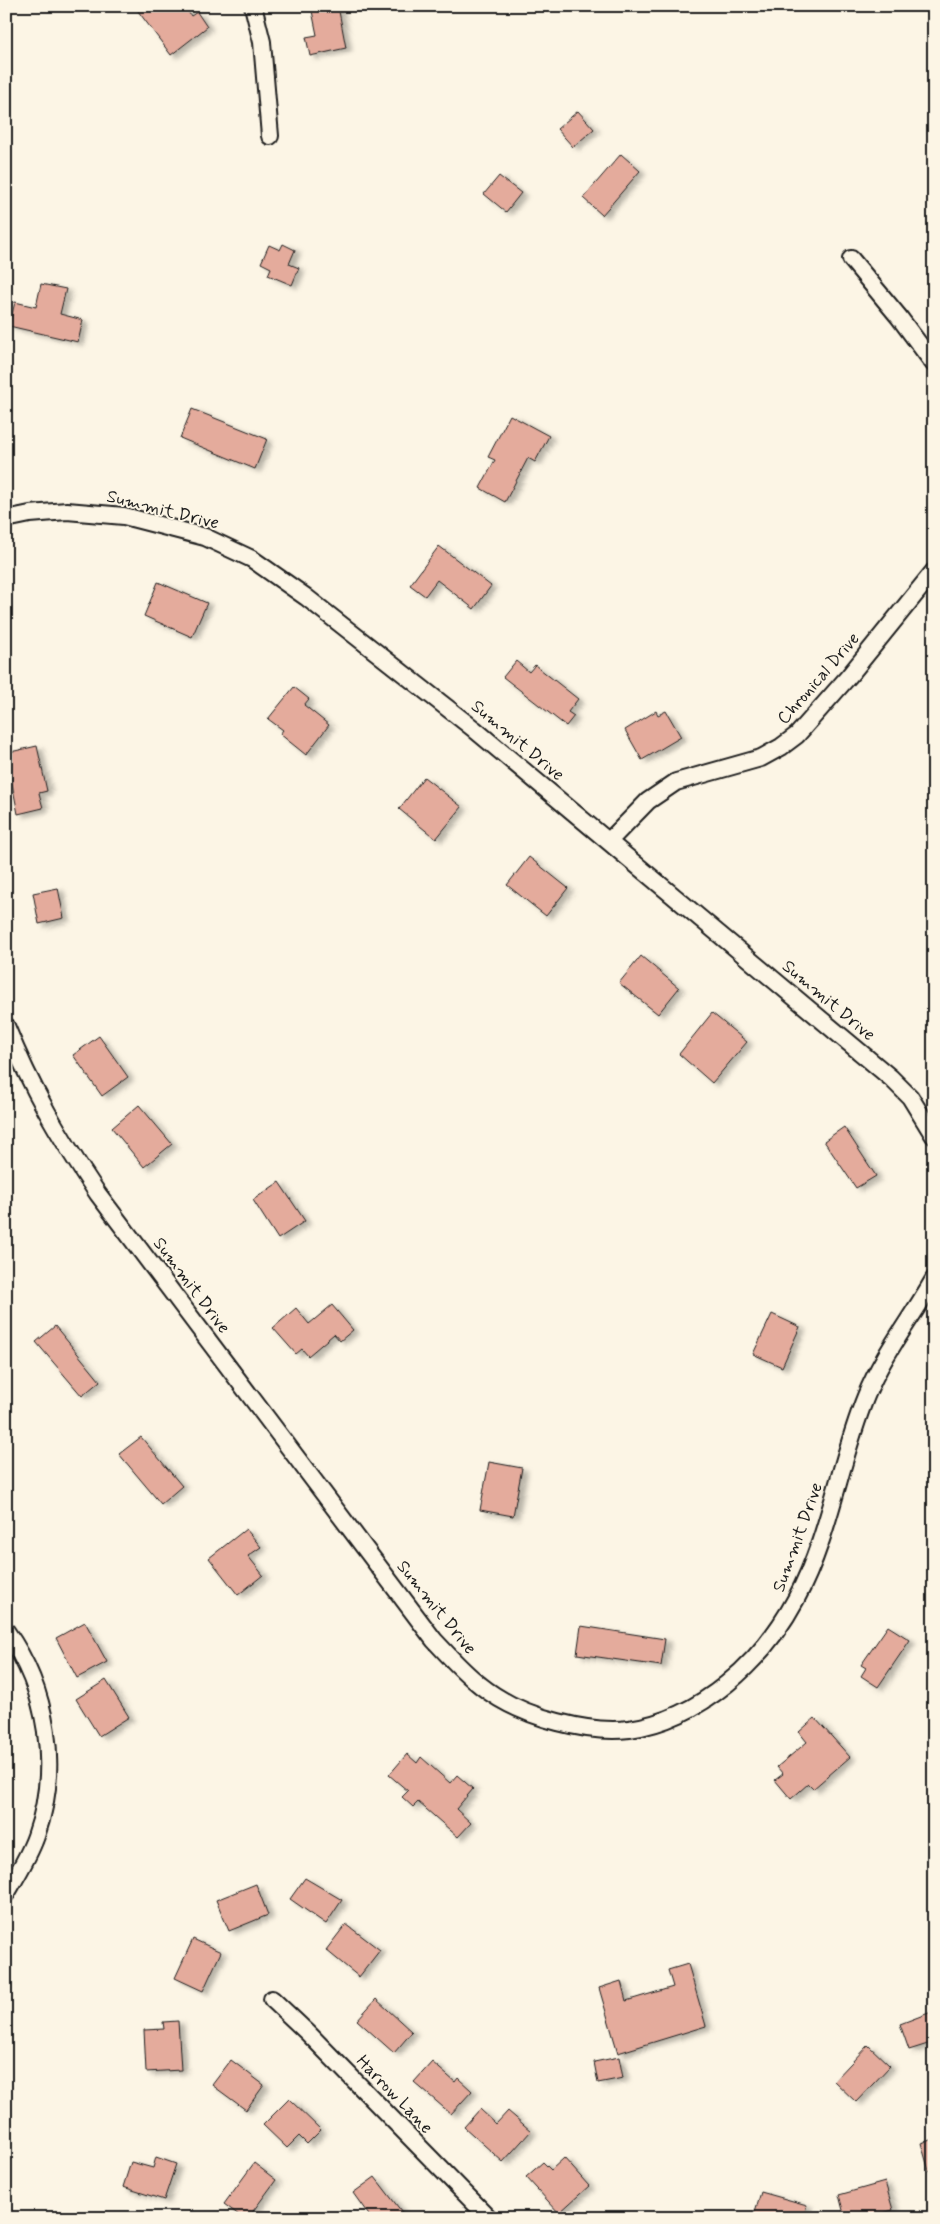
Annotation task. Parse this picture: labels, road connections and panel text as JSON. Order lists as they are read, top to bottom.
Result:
{
  "streets": {
    "street": ["Summit Drive", "Chronical Drive", "Harrow Lane"]
  },
  "crossings": [
    ["Summit Drive", "Chronical Drive"]
  ]
}
